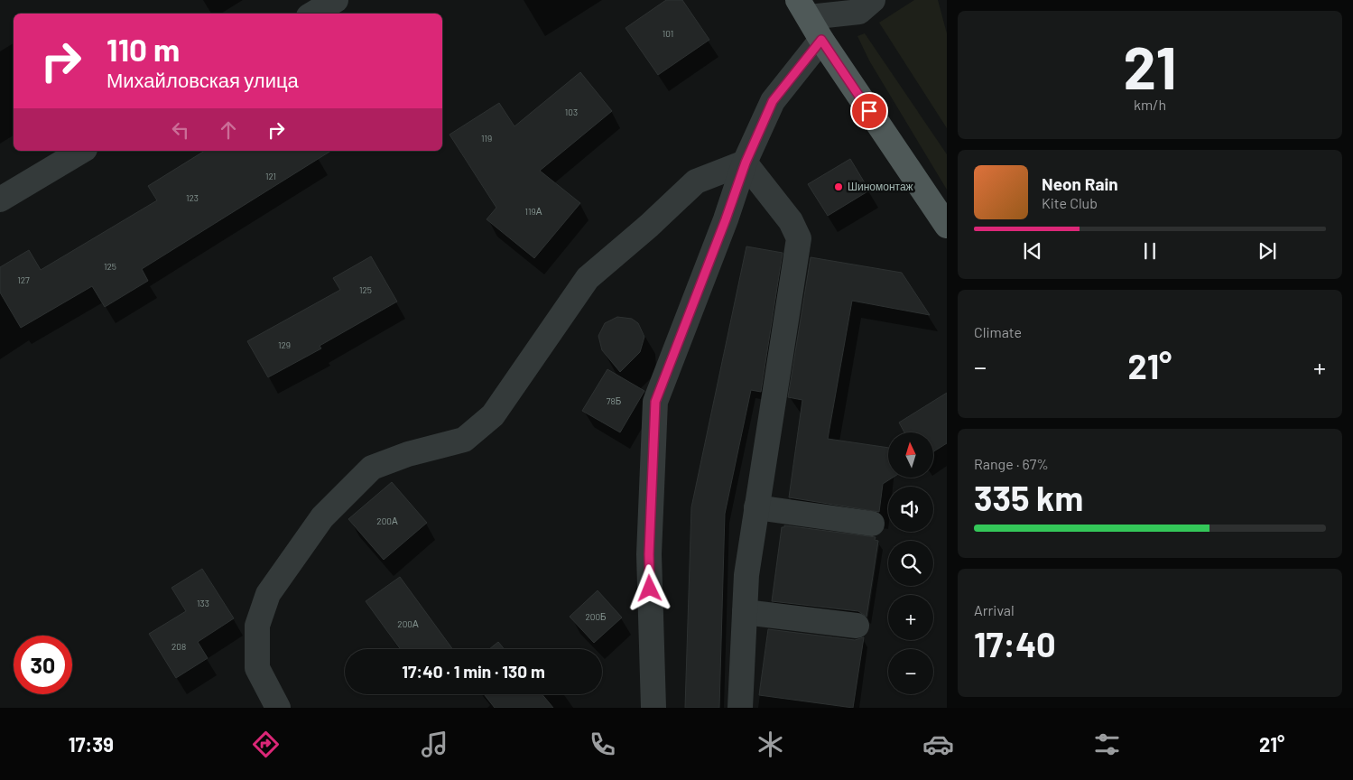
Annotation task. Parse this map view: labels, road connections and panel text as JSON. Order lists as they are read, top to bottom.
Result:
{
  "places": ["Шиномонтаж"],
  "house_numbers": [
    "101",
    "103",
    "119",
    "121",
    "123",
    "119А",
    "125",
    "127",
    "125",
    "129",
    "78Б",
    "200А",
    "133",
    "200Б",
    "200А",
    "208"
  ],
  "north": "top",
  "page": {
    "tile": [
      ["21", "km/h"],
      "Climate",
      ["Range · 67%", "335 km"],
      ["Arrival", "17:40"]
    ],
    "turn": ["110 m", "Михайловская улица"],
    "song": ["Neon Rain", "Kite Club"],
    "heat": ["−", "21°", "+"],
    "map_buttons": ["+", "−"],
    "limit": "30",
    "trip": "17:40 · 1 min · 130 m",
    "tabs": ["17:39", "21°"]
  }
}
